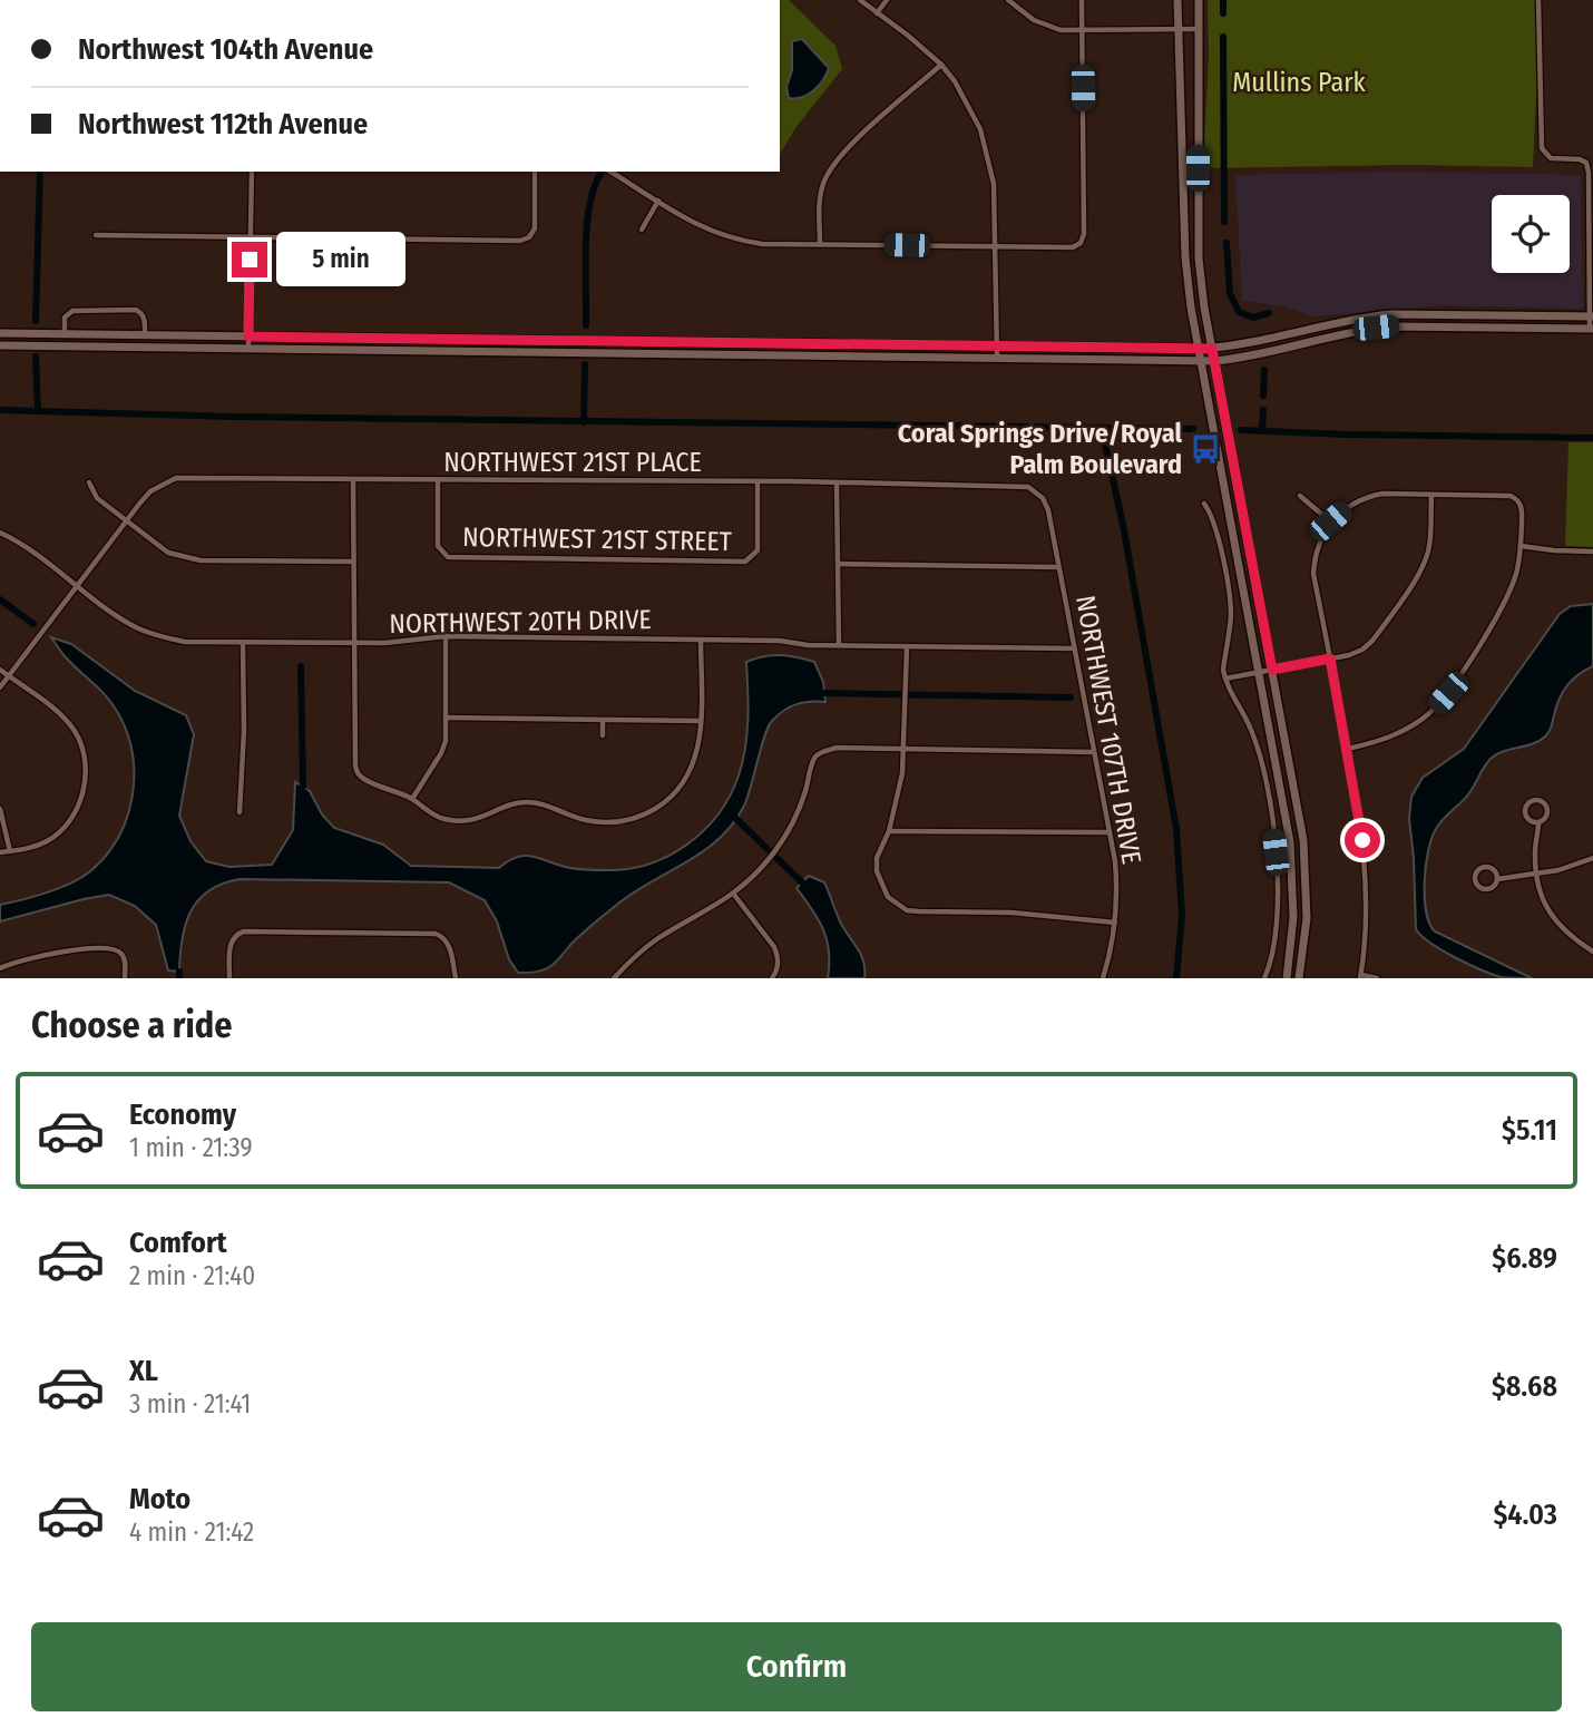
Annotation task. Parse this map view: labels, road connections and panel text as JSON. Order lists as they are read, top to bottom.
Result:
{
  "streets": {
    "street": [
      "NORTHWEST 21ST PLACE",
      "NORTHWEST 21ST STREET",
      "NORTHWEST 20TH DRIVE",
      "NORTHWEST 107TH DRIVE"
    ]
  },
  "crossings": [
    ["NORTHWEST 21ST PLACE", "NORTHWEST 21ST STREET"],
    ["NORTHWEST 21ST PLACE", "NORTHWEST 20TH DRIVE"],
    ["NORTHWEST 21ST PLACE", "NORTHWEST 107TH DRIVE"],
    ["NORTHWEST 20TH DRIVE", "NORTHWEST 107TH DRIVE"]
  ],
  "parks": ["Mullins Park"],
  "places": {
    "bus stop": ["Coral Springs Drive/Royal Palm Boulevard"]
  },
  "page": {
    "banner": ["Northwest 104th Avenue", "Northwest 112th Avenue"],
    "bubble": "5 min",
    "heading": "Choose a ride",
    "list": [
      {
        "name": "Economy",
        "note": "1 min · 21:39",
        "value": "$5.11"
      },
      {
        "name": "Comfort",
        "note": "2 min · 21:40",
        "value": "$6.89"
      },
      {
        "name": "XL",
        "note": "3 min · 21:41",
        "value": "$8.68"
      },
      {
        "name": "Moto",
        "note": "4 min · 21:42",
        "value": "$4.03"
      }
    ],
    "buttons": "Confirm"
  }
}
